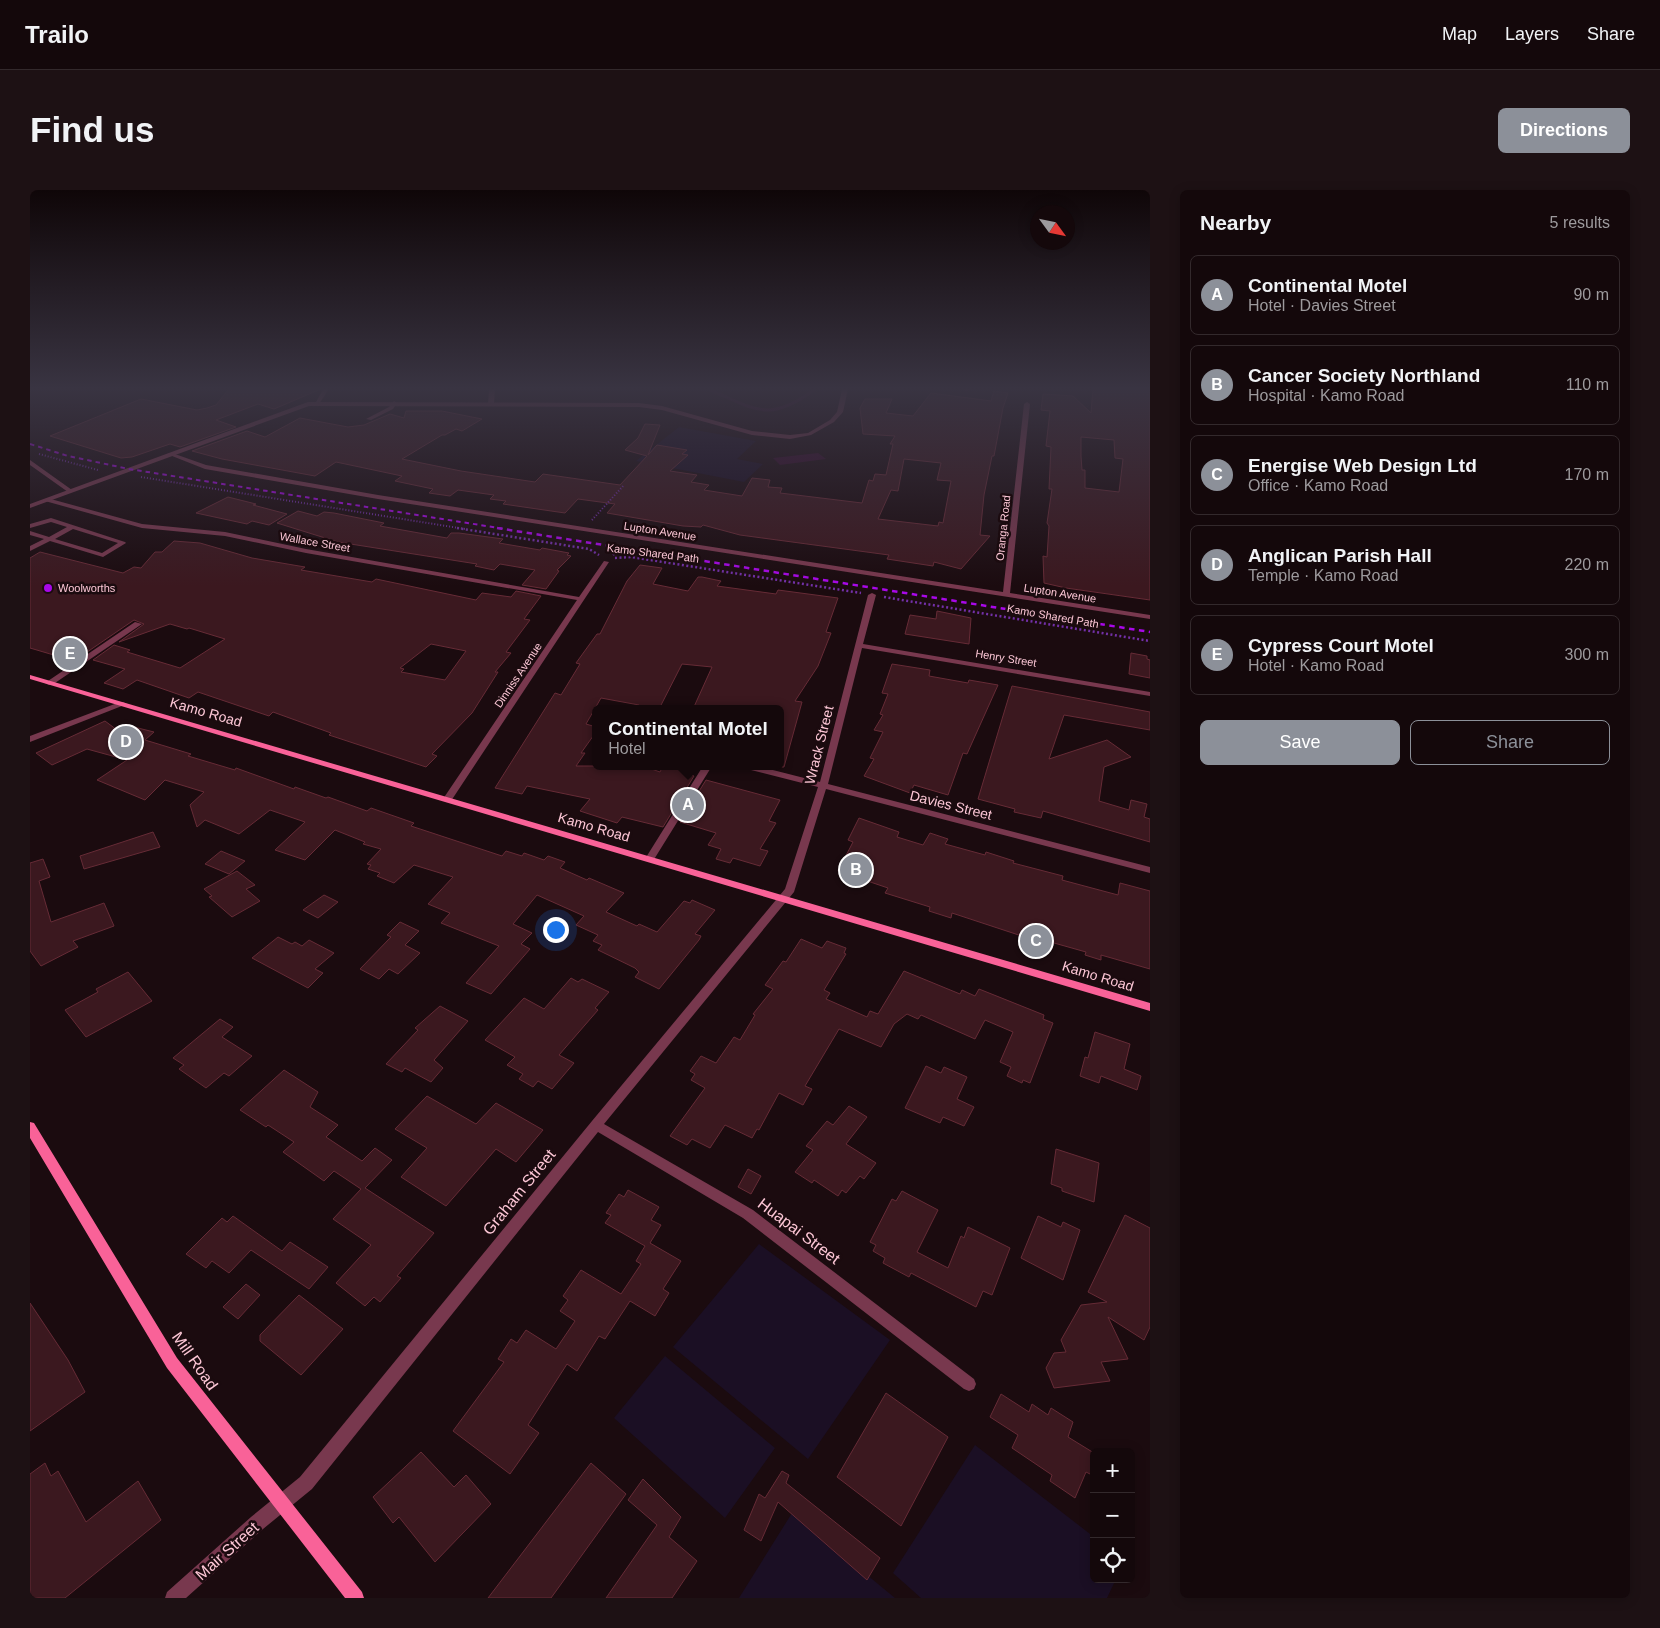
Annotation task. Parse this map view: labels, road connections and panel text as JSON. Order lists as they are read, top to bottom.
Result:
{
  "streets": {
    "main road": ["Kamo Road", "Mill Road"],
    "street": [
      "Oranga Road",
      "Lupton Avenue",
      "Wallace Street",
      "Henry Street",
      "Dinniss Avenue",
      "Wrack Street",
      "Davies Street",
      "Graham Street",
      "Huapai Street",
      "Mair Street"
    ],
    "path": ["Kamo Shared Path"]
  },
  "crossings": [
    ["Oranga Road", "Lupton Avenue"],
    ["Wallace Street", "Dinniss Avenue"],
    ["Kamo Shared Path", "Dinniss Avenue"],
    ["Kamo Shared Path", "Wrack Street"],
    ["Henry Street", "Wrack Street"],
    ["Dinniss Avenue", "Kamo Road"],
    ["Kamo Road", "Wrack Street"],
    ["Kamo Road", "Graham Street"],
    ["Wrack Street", "Davies Street"],
    ["Wrack Street", "Graham Street"],
    ["Graham Street", "Huapai Street"],
    ["Graham Street", "Mill Road"],
    ["Graham Street", "Mair Street"],
    ["Mill Road", "Mair Street"]
  ],
  "places": ["Woolworths"],
  "north": "bottom right",
  "page": {
    "header": "Trailo",
    "nav": ["Map", "Layers", "Share"],
    "buttons": [
      "Directions",
      ["Save", "Share"]
    ],
    "title": "Find us",
    "heading": ["Nearby", "5 results"],
    "list": [
      {
        "mark": "A",
        "name": "Continental Motel",
        "note": "Hotel · Davies Street",
        "value": "90 m"
      },
      {
        "mark": "B",
        "name": "Cancer Society Northland",
        "note": "Hospital · Kamo Road",
        "value": "110 m"
      },
      {
        "mark": "C",
        "name": "Energise Web Design Ltd",
        "note": "Office · Kamo Road",
        "value": "170 m"
      },
      {
        "mark": "D",
        "name": "Anglican Parish Hall",
        "note": "Temple · Kamo Road",
        "value": "220 m"
      },
      {
        "mark": "E",
        "name": "Cypress Court Motel",
        "note": "Hotel · Kamo Road",
        "value": "300 m"
      }
    ],
    "pins": [
      "E",
      "D",
      "A",
      "B",
      "C"
    ],
    "popup": ["Continental Motel", "Hotel"],
    "map_buttons": ["+", "−"]
  }
}
